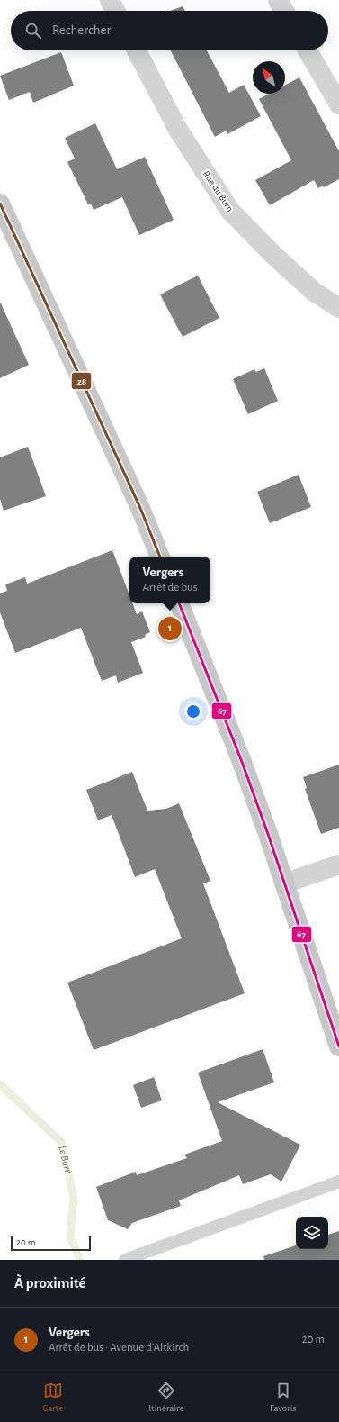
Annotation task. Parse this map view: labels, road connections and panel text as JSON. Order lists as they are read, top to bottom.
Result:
{
  "streets": {
    "street": ["Rue du Burn"]
  },
  "water": ["Le Burn"],
  "lines": ["transit line 28", "transit line 67"],
  "scale_bar": "20 m",
  "north": "top left",
  "page": {
    "search": "Rechercher",
    "popup": ["Vergers", "Arrêt de bus"],
    "pins": "1",
    "scale": "20 m",
    "heading": "À proximité",
    "list": [
      {
        "mark": "1",
        "name": "Vergers",
        "note": "Arrêt de bus · Avenue d'Altkirch",
        "value": "20 m"
      }
    ],
    "nav": ["Carte", "Itinéraire", "Favoris"]
  }
}
